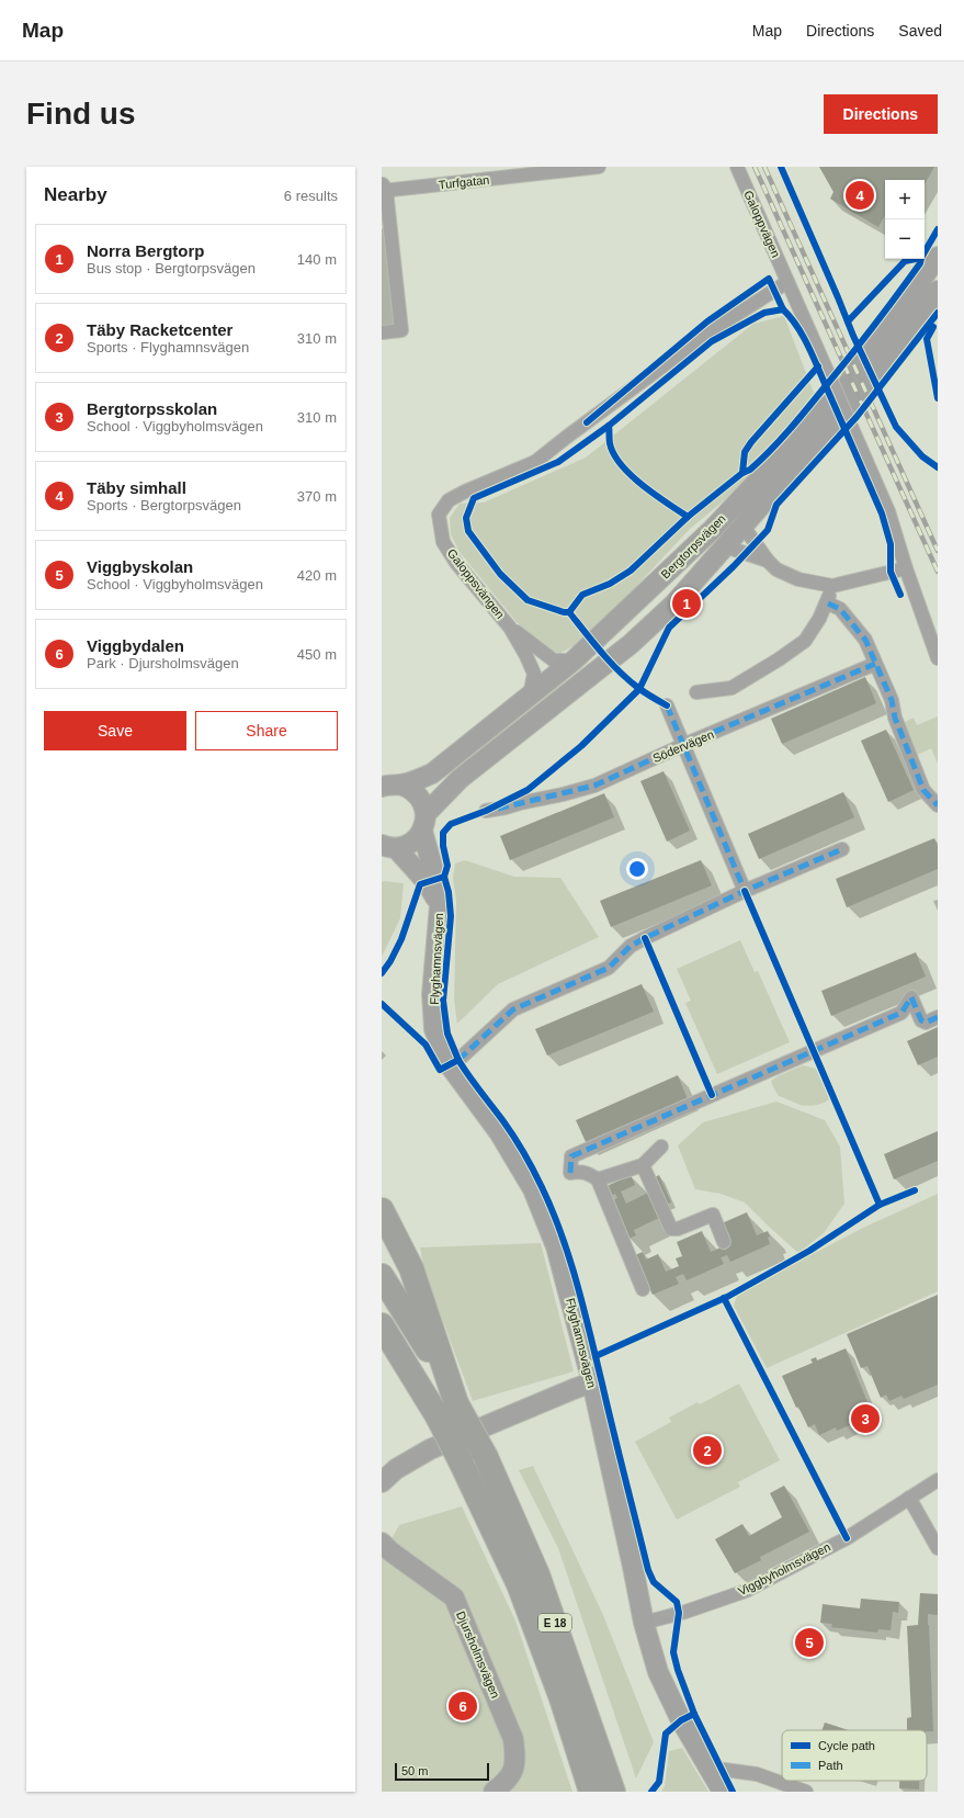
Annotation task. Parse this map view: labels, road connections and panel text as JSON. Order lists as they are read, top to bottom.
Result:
{
  "streets": {
    "highway": ["E 18"],
    "street": [
      "Turfgatan",
      "Galoppvägen",
      "Bergtorpsvägen",
      "Galoppsvängen",
      "Södervägen",
      "Flyghamnsvägen",
      "Viggbyholmsvägen",
      "Djursholmsvägen"
    ]
  },
  "crossings": [
    ["Galoppvägen", "Galoppsvängen"],
    ["Bergtorpsvägen", "Galoppsvängen"],
    ["Bergtorpsvägen", "Flyghamnsvägen"],
    ["Flyghamnsvägen", "Viggbyholmsvägen"]
  ],
  "legend": ["Cycle path", "Path"],
  "scale_bar": "50 m",
  "page": {
    "header": "Map",
    "nav": ["Map", "Directions", "Saved"],
    "buttons": [
      "Directions",
      ["Save", "Share"]
    ],
    "title": "Find us",
    "heading": ["Nearby", "6 results"],
    "pins": [
      "4",
      "1",
      "3",
      "2",
      "5",
      "6"
    ],
    "map_buttons": ["+", "−"],
    "list": [
      {
        "mark": "1",
        "name": "Norra Bergtorp",
        "note": "Bus stop · Bergtorpsvägen",
        "value": "140 m"
      },
      {
        "mark": "2",
        "name": "Täby Racketcenter",
        "note": "Sports · Flyghamnsvägen",
        "value": "310 m"
      },
      {
        "mark": "3",
        "name": "Bergtorpsskolan",
        "note": "School · Viggbyholmsvägen",
        "value": "310 m"
      },
      {
        "mark": "4",
        "name": "Täby simhall",
        "note": "Sports · Bergtorpsvägen",
        "value": "370 m"
      },
      {
        "mark": "5",
        "name": "Viggbyskolan",
        "note": "School · Viggbyholmsvägen",
        "value": "420 m"
      },
      {
        "mark": "6",
        "name": "Viggbydalen",
        "note": "Park · Djursholmsvägen",
        "value": "450 m"
      }
    ],
    "scale": "50 m"
  }
}
